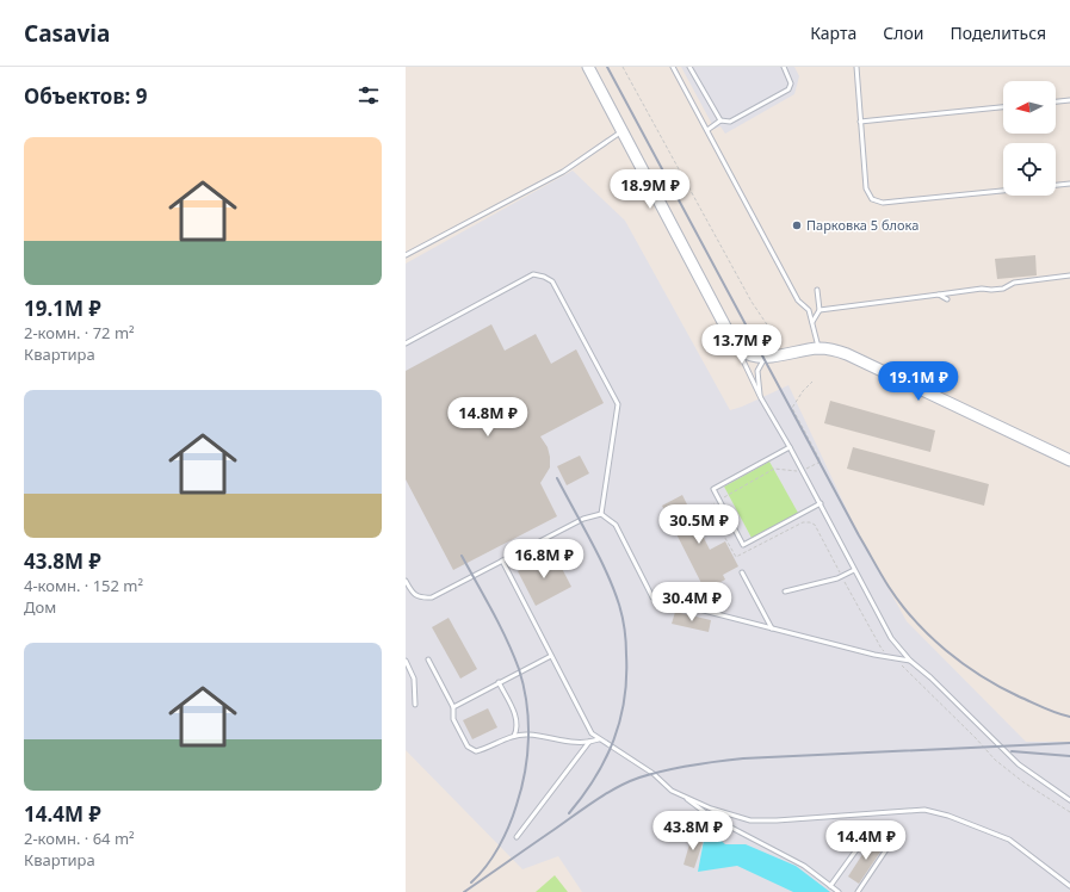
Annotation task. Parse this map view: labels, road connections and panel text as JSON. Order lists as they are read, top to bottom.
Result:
{
  "places": ["Парковка 5 блока"],
  "north": "left",
  "page": {
    "header": "Casavia",
    "nav": ["Карта", "Слои", "Поделиться"],
    "heading": "Объектов: 9",
    "list": [
      {
        "name": "19.1M ₽",
        "note": "2-комн. · 72 m² · Квартира"
      },
      {
        "name": "43.8M ₽",
        "note": "4-комн. · 152 m² · Дом"
      },
      {
        "name": "14.4M ₽",
        "note": "2-комн. · 64 m² · Квартира"
      }
    ],
    "price": [
      "18.9M ₽",
      "13.7M ₽",
      "19.1M ₽",
      "14.8M ₽",
      "30.5M ₽",
      "16.8M ₽",
      "30.4M ₽",
      "43.8M ₽",
      "14.4M ₽"
    ]
  }
}
